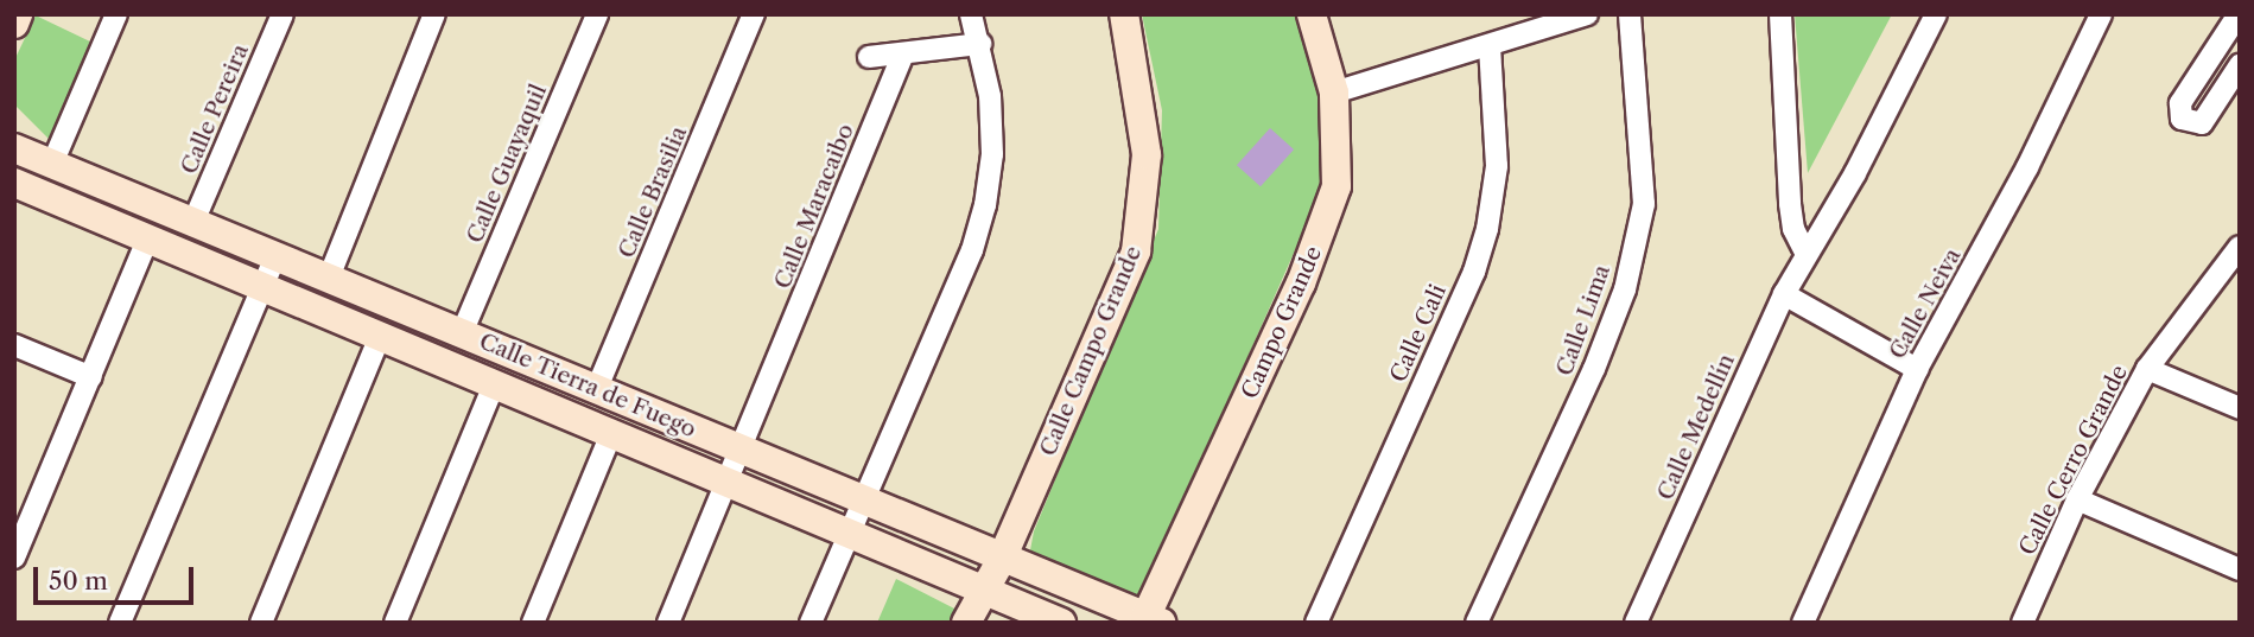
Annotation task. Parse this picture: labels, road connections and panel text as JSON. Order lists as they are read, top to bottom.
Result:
{
  "streets": {
    "street": [
      "Calle Pereira",
      "Calle Guayaquil",
      "Calle Brasilia",
      "Calle Maracaibo",
      "Calle Neiva",
      "Calle Lima",
      "Campo Grande",
      "Calle Cali",
      "Calle Campo Grande",
      "Calle Tierra de Fuego",
      "Calle Medellín",
      "Calle Cerro Grande"
    ]
  },
  "crossings": [
    ["Calle Pereira", "Calle Tierra de Fuego"],
    ["Calle Guayaquil", "Calle Tierra de Fuego"],
    ["Calle Brasilia", "Calle Tierra de Fuego"],
    ["Calle Maracaibo", "Calle Tierra de Fuego"],
    ["Campo Grande", "Calle Tierra de Fuego"],
    ["Calle Campo Grande", "Calle Tierra de Fuego"]
  ],
  "scale_bar": "50 m"
}
